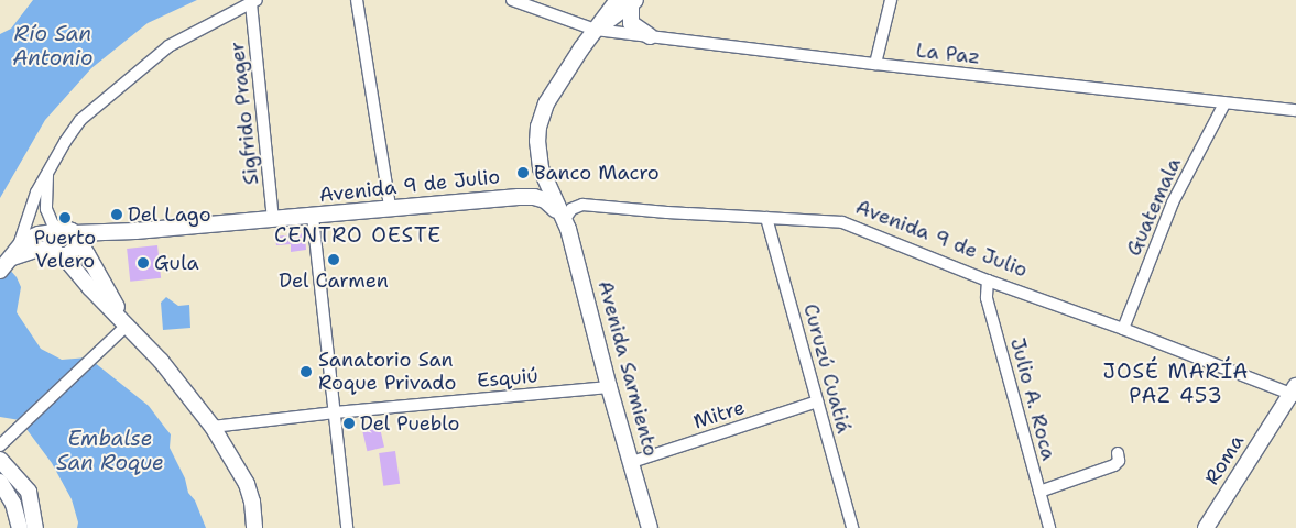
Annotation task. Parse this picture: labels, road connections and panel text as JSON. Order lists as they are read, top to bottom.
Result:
{
  "streets": {
    "main road": ["Avenida 9 de Julio", "Avenida Sarmiento", "Roma"],
    "street": [
      "La Paz",
      "Sigfrido Prager",
      "Guatemala",
      "Curuzú Cuatiá",
      "Esquiú",
      "Julio A. Roca",
      "Mitre"
    ]
  },
  "crossings": [
    ["La Paz", "Guatemala"],
    ["La Paz", "Avenida Sarmiento"],
    ["Sigfrido Prager", "Avenida 9 de Julio"],
    ["Avenida 9 de Julio", "Guatemala"],
    ["Avenida 9 de Julio", "Avenida Sarmiento"],
    ["Avenida 9 de Julio", "Curuzú Cuatiá"],
    ["Avenida 9 de Julio", "Julio A. Roca"],
    ["Avenida 9 de Julio", "Roma"],
    ["Avenida Sarmiento", "Esquiú"],
    ["Avenida Sarmiento", "Mitre"],
    ["Curuzú Cuatiá", "Mitre"]
  ],
  "districts": ["CENTRO OESTE", "JOSÉ MARÍA PAZ 453"],
  "water": ["Río San Antonio", "Embalse San Roque"],
  "places": [
    "Banco Macro",
    "Del Lago",
    "Puerto Velero",
    "Del Carmen",
    "Gula",
    "Sanatorio San Roque Privado",
    "Del Pueblo"
  ]
}
